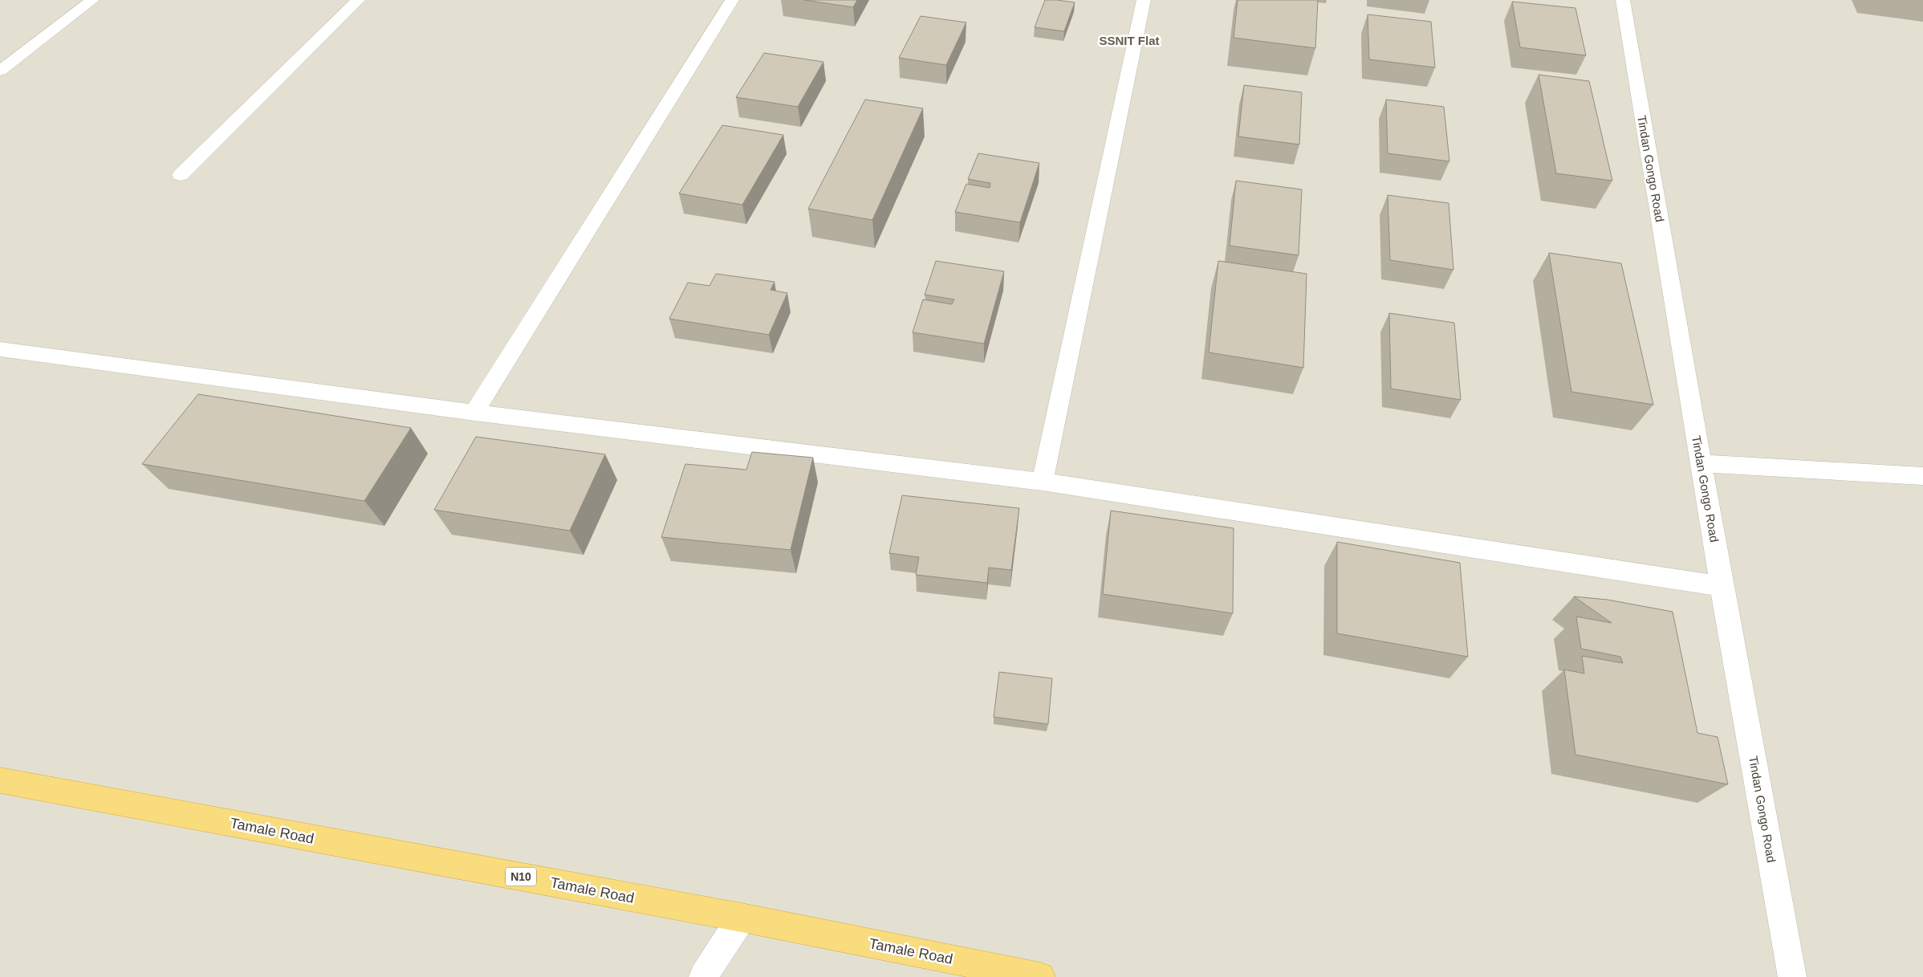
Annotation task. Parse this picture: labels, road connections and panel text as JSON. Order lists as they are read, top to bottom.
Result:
{
  "streets": {
    "highway": ["Tamale Road", "N10"],
    "street": ["Tindan Gongo Road"]
  },
  "districts": ["SSNIT Flat"]
}
